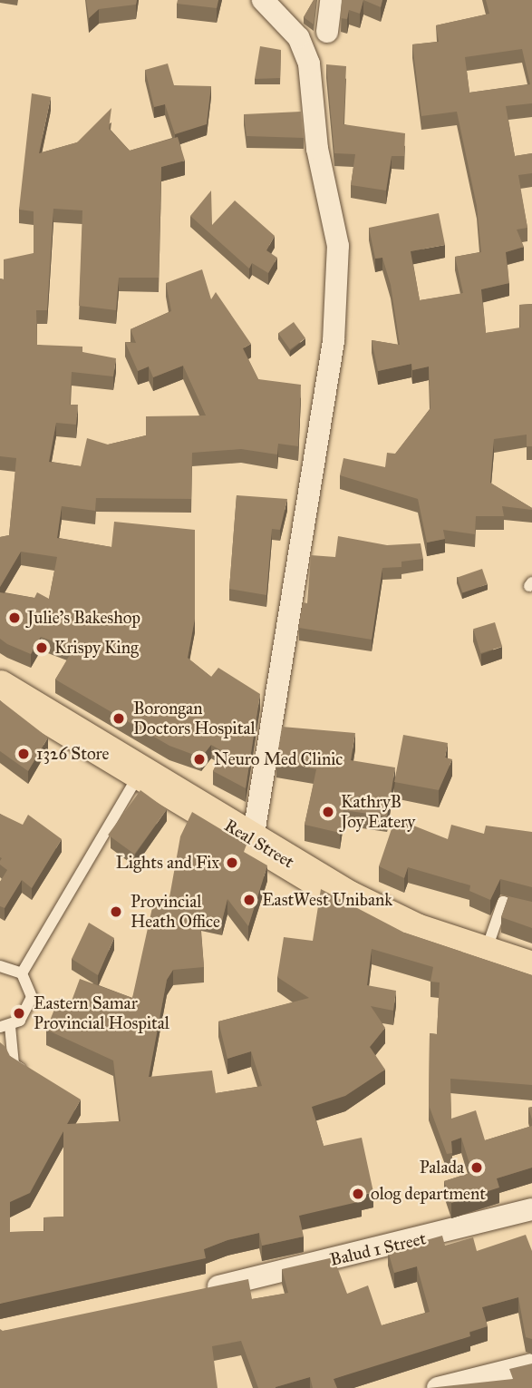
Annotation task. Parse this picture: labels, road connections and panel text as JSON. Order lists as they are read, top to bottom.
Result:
{
  "streets": {
    "main road": ["Real Street"],
    "street": ["Balud 1 Street"]
  },
  "places": [
    "Julie's Bakeshop",
    "Krispy King",
    "Borongan Doctors Hospital",
    "1326 Store",
    "Neuro Med Clinic",
    "KathryB Joy Eatery",
    "Lights and Fix",
    "EastWest Unibank",
    "Provincial Heath Office",
    "Eastern Samar Provincial Hospital",
    "Palada",
    "olog department"
  ]
}
